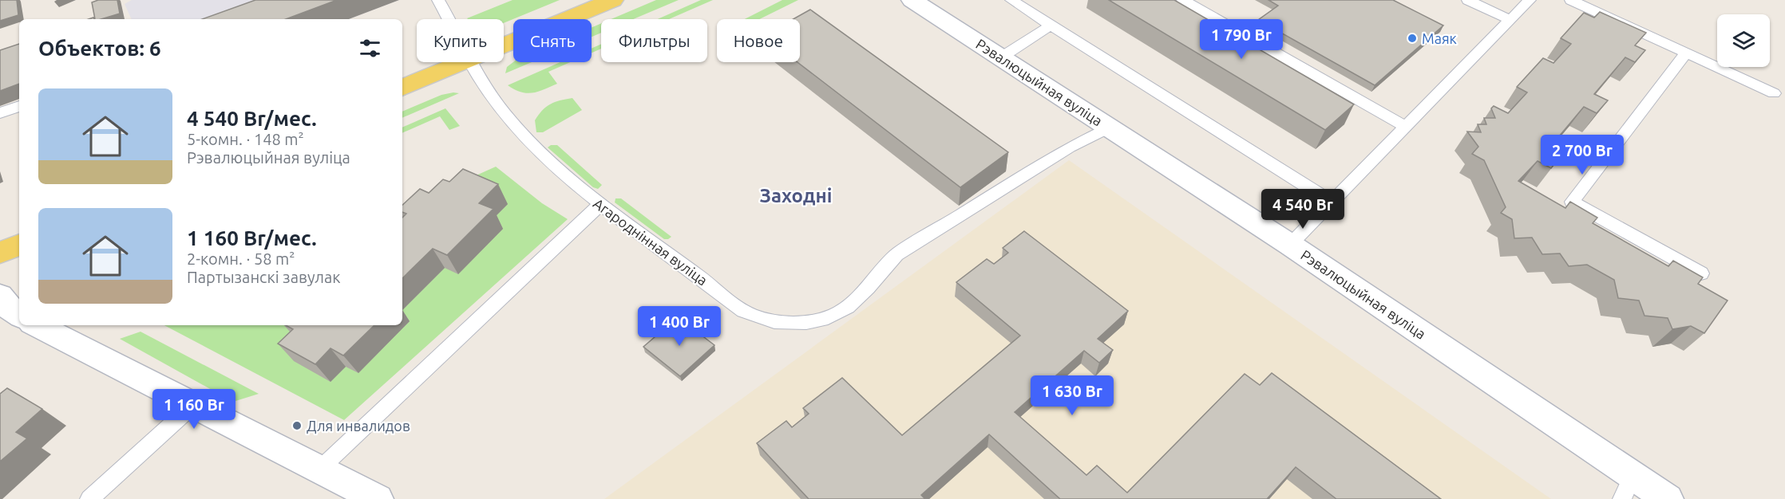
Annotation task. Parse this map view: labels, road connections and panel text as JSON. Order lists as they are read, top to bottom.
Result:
{
  "streets": {
    "street": ["Рэвалюцыйная вуліца"],
    "lane": ["Агароднінная вуліца"]
  },
  "crossings": [
    ["Рэвалюцыйная вуліца", "Агароднінная вуліца"]
  ],
  "districts": ["Заходні"],
  "places": ["Маяк", "Для инвалидов"],
  "page": {
    "price": [
      "1 790 Br",
      "2 700 Br",
      "4 540 Br",
      "1 400 Br",
      "1 630 Br",
      "1 160 Br"
    ],
    "chip": [
      "Купить",
      "Снять",
      "Фильтры",
      "Новое"
    ],
    "heading": "Объектов: 6",
    "list": [
      {
        "name": "4 540 Br/мес.",
        "note": "5-комн. · 148 m² · Рэвалюцыйная вуліца"
      },
      {
        "name": "1 160 Br/мес.",
        "note": "2-комн. · 58 m² · Партызанскі завулак"
      }
    ]
  }
}
